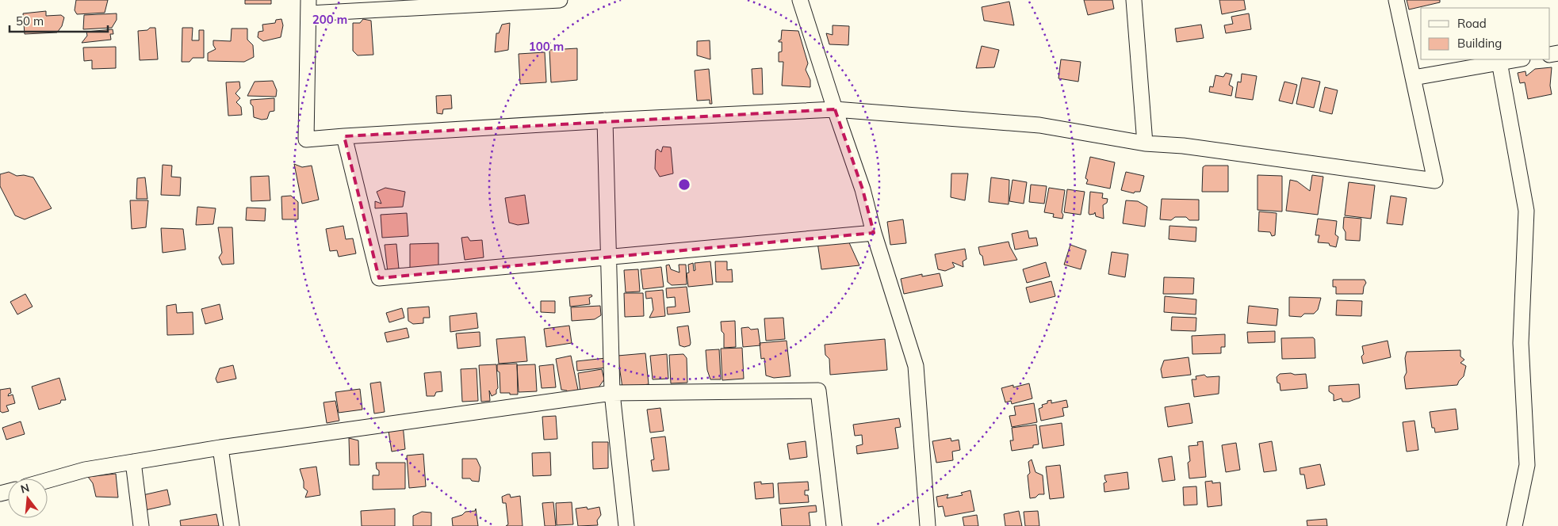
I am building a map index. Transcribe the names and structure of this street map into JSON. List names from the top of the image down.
{
  "legend": ["Road", "Building"],
  "scale_bar": "50 m",
  "north": "top",
  "rings": ["200 m", "100 m"]
}
